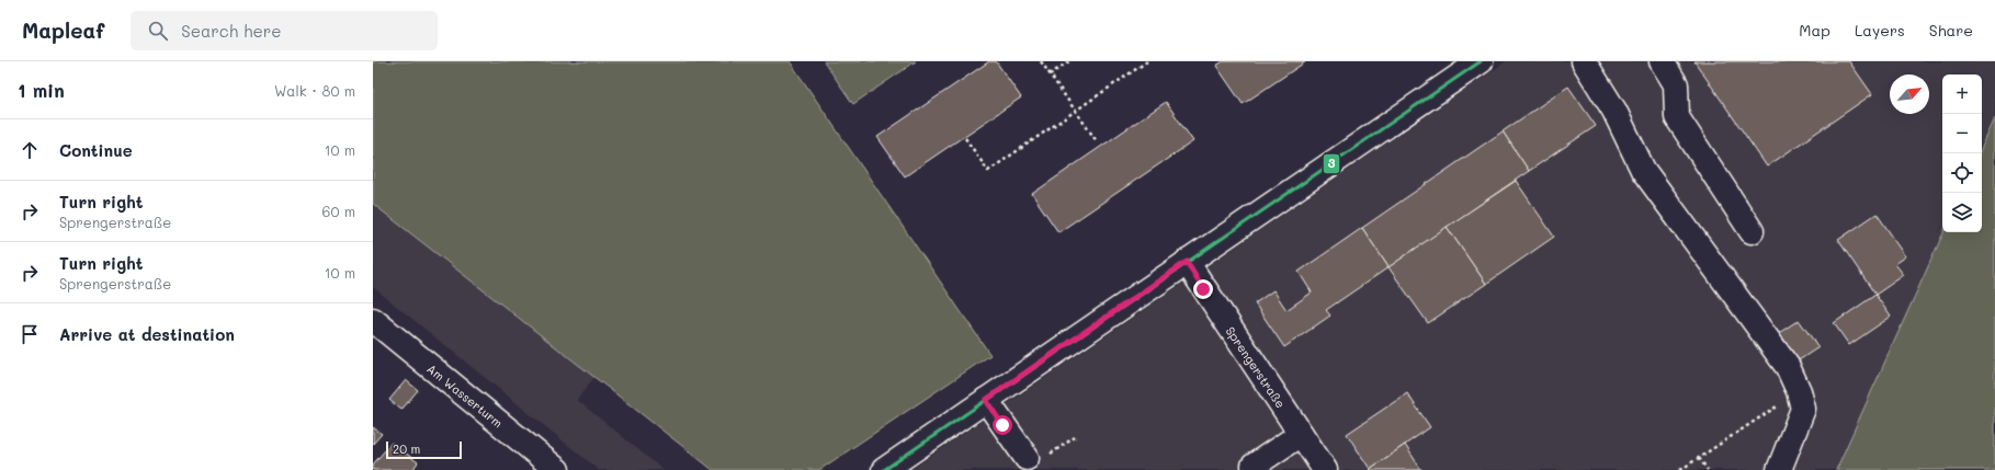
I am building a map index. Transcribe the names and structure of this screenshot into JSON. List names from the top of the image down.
{
  "streets": {
    "street": ["Sprengerstraße", "Am Wasserturm"]
  },
  "lines": ["transit line 3"],
  "scale_bar": "20 m",
  "north": "top right",
  "page": {
    "header": "Mapleaf",
    "search": "Search here",
    "nav": ["Map", "Layers", "Share"],
    "heading": ["1 min", "Walk · 80 m"],
    "map_buttons": ["+", "−"],
    "list": [
      ["Continue", "10 m"],
      ["Turn right", "Sprengerstraße", "60 m"],
      ["Turn right", "Sprengerstraße", "10 m"],
      "Arrive at destination"
    ],
    "scale": "20 m"
  }
}
